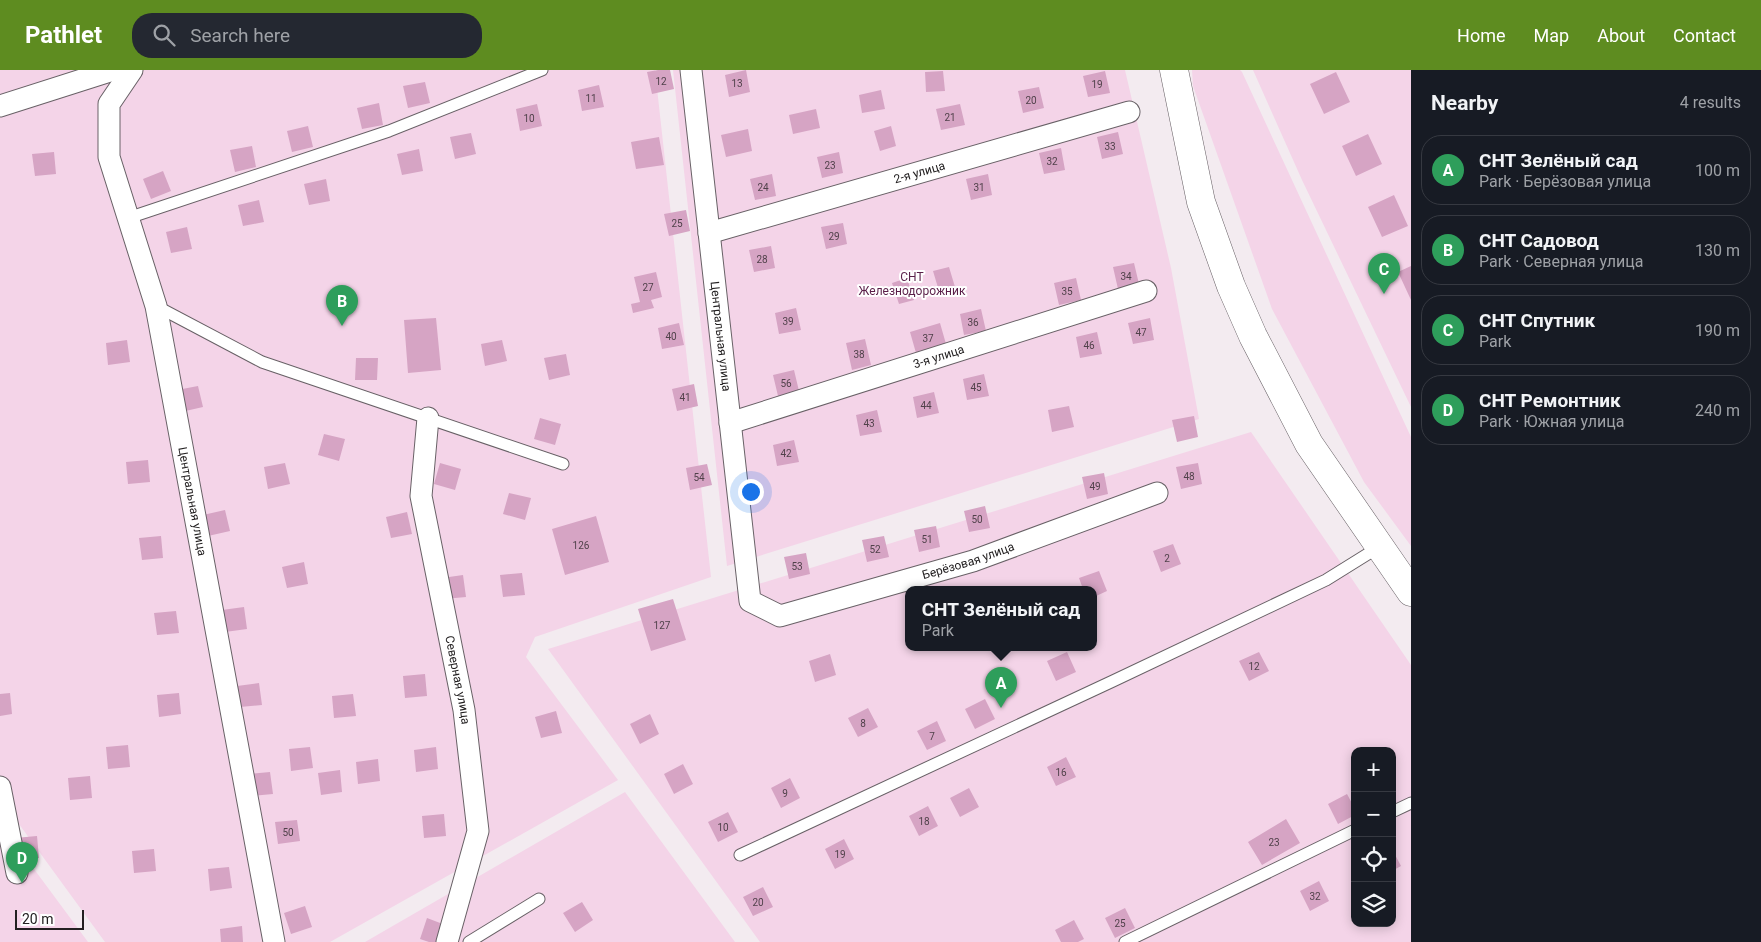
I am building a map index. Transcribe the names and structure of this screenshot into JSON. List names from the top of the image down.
{
  "streets": {
    "street": [
      "2-я улица",
      "Центральная улица",
      "3-я улица",
      "Берёзовая улица",
      "Северная улица"
    ]
  },
  "crossings": [
    ["2-я улица", "Центральная улица"],
    ["Центральная улица", "3-я улица"],
    ["Центральная улица", "Берёзовая улица"]
  ],
  "parks": ["СНТ Железнодорожник"],
  "house_numbers": [
    "12",
    "13",
    "19",
    "11",
    "20",
    "21",
    "10",
    "33",
    "32",
    "23",
    "24",
    "31",
    "25",
    "29",
    "28",
    "34",
    "27",
    "35",
    "39",
    "36",
    "47",
    "40",
    "37",
    "46",
    "38",
    "56",
    "45",
    "41",
    "44",
    "43",
    "42",
    "48",
    "54",
    "49",
    "50",
    "51",
    "126",
    "52",
    "2",
    "53",
    "127",
    "12",
    "8",
    "7",
    "16",
    "9",
    "18",
    "10",
    "50",
    "23",
    "19",
    "32",
    "20",
    "25"
  ],
  "scale_bar": "20 m",
  "page": {
    "header": "Pathlet",
    "search": "Search here",
    "nav": [
      "Home",
      "Map",
      "About",
      "Contact"
    ],
    "heading": ["Nearby", "4 results"],
    "list": [
      {
        "mark": "A",
        "name": "СНТ Зелёный сад",
        "note": "Park · Берёзовая улица",
        "value": "100 m"
      },
      {
        "mark": "B",
        "name": "СНТ Садовод",
        "note": "Park · Северная улица",
        "value": "130 m"
      },
      {
        "mark": "C",
        "name": "СНТ Спутник",
        "note": "Park",
        "value": "190 m"
      },
      {
        "mark": "D",
        "name": "СНТ Ремонтник",
        "note": "Park · Южная улица",
        "value": "240 m"
      }
    ],
    "pins": [
      "C",
      "B",
      "A",
      "D"
    ],
    "popup": ["СНТ Зелёный сад", "Park"],
    "map_buttons": ["+", "−"],
    "scale": "20 m"
  }
}
